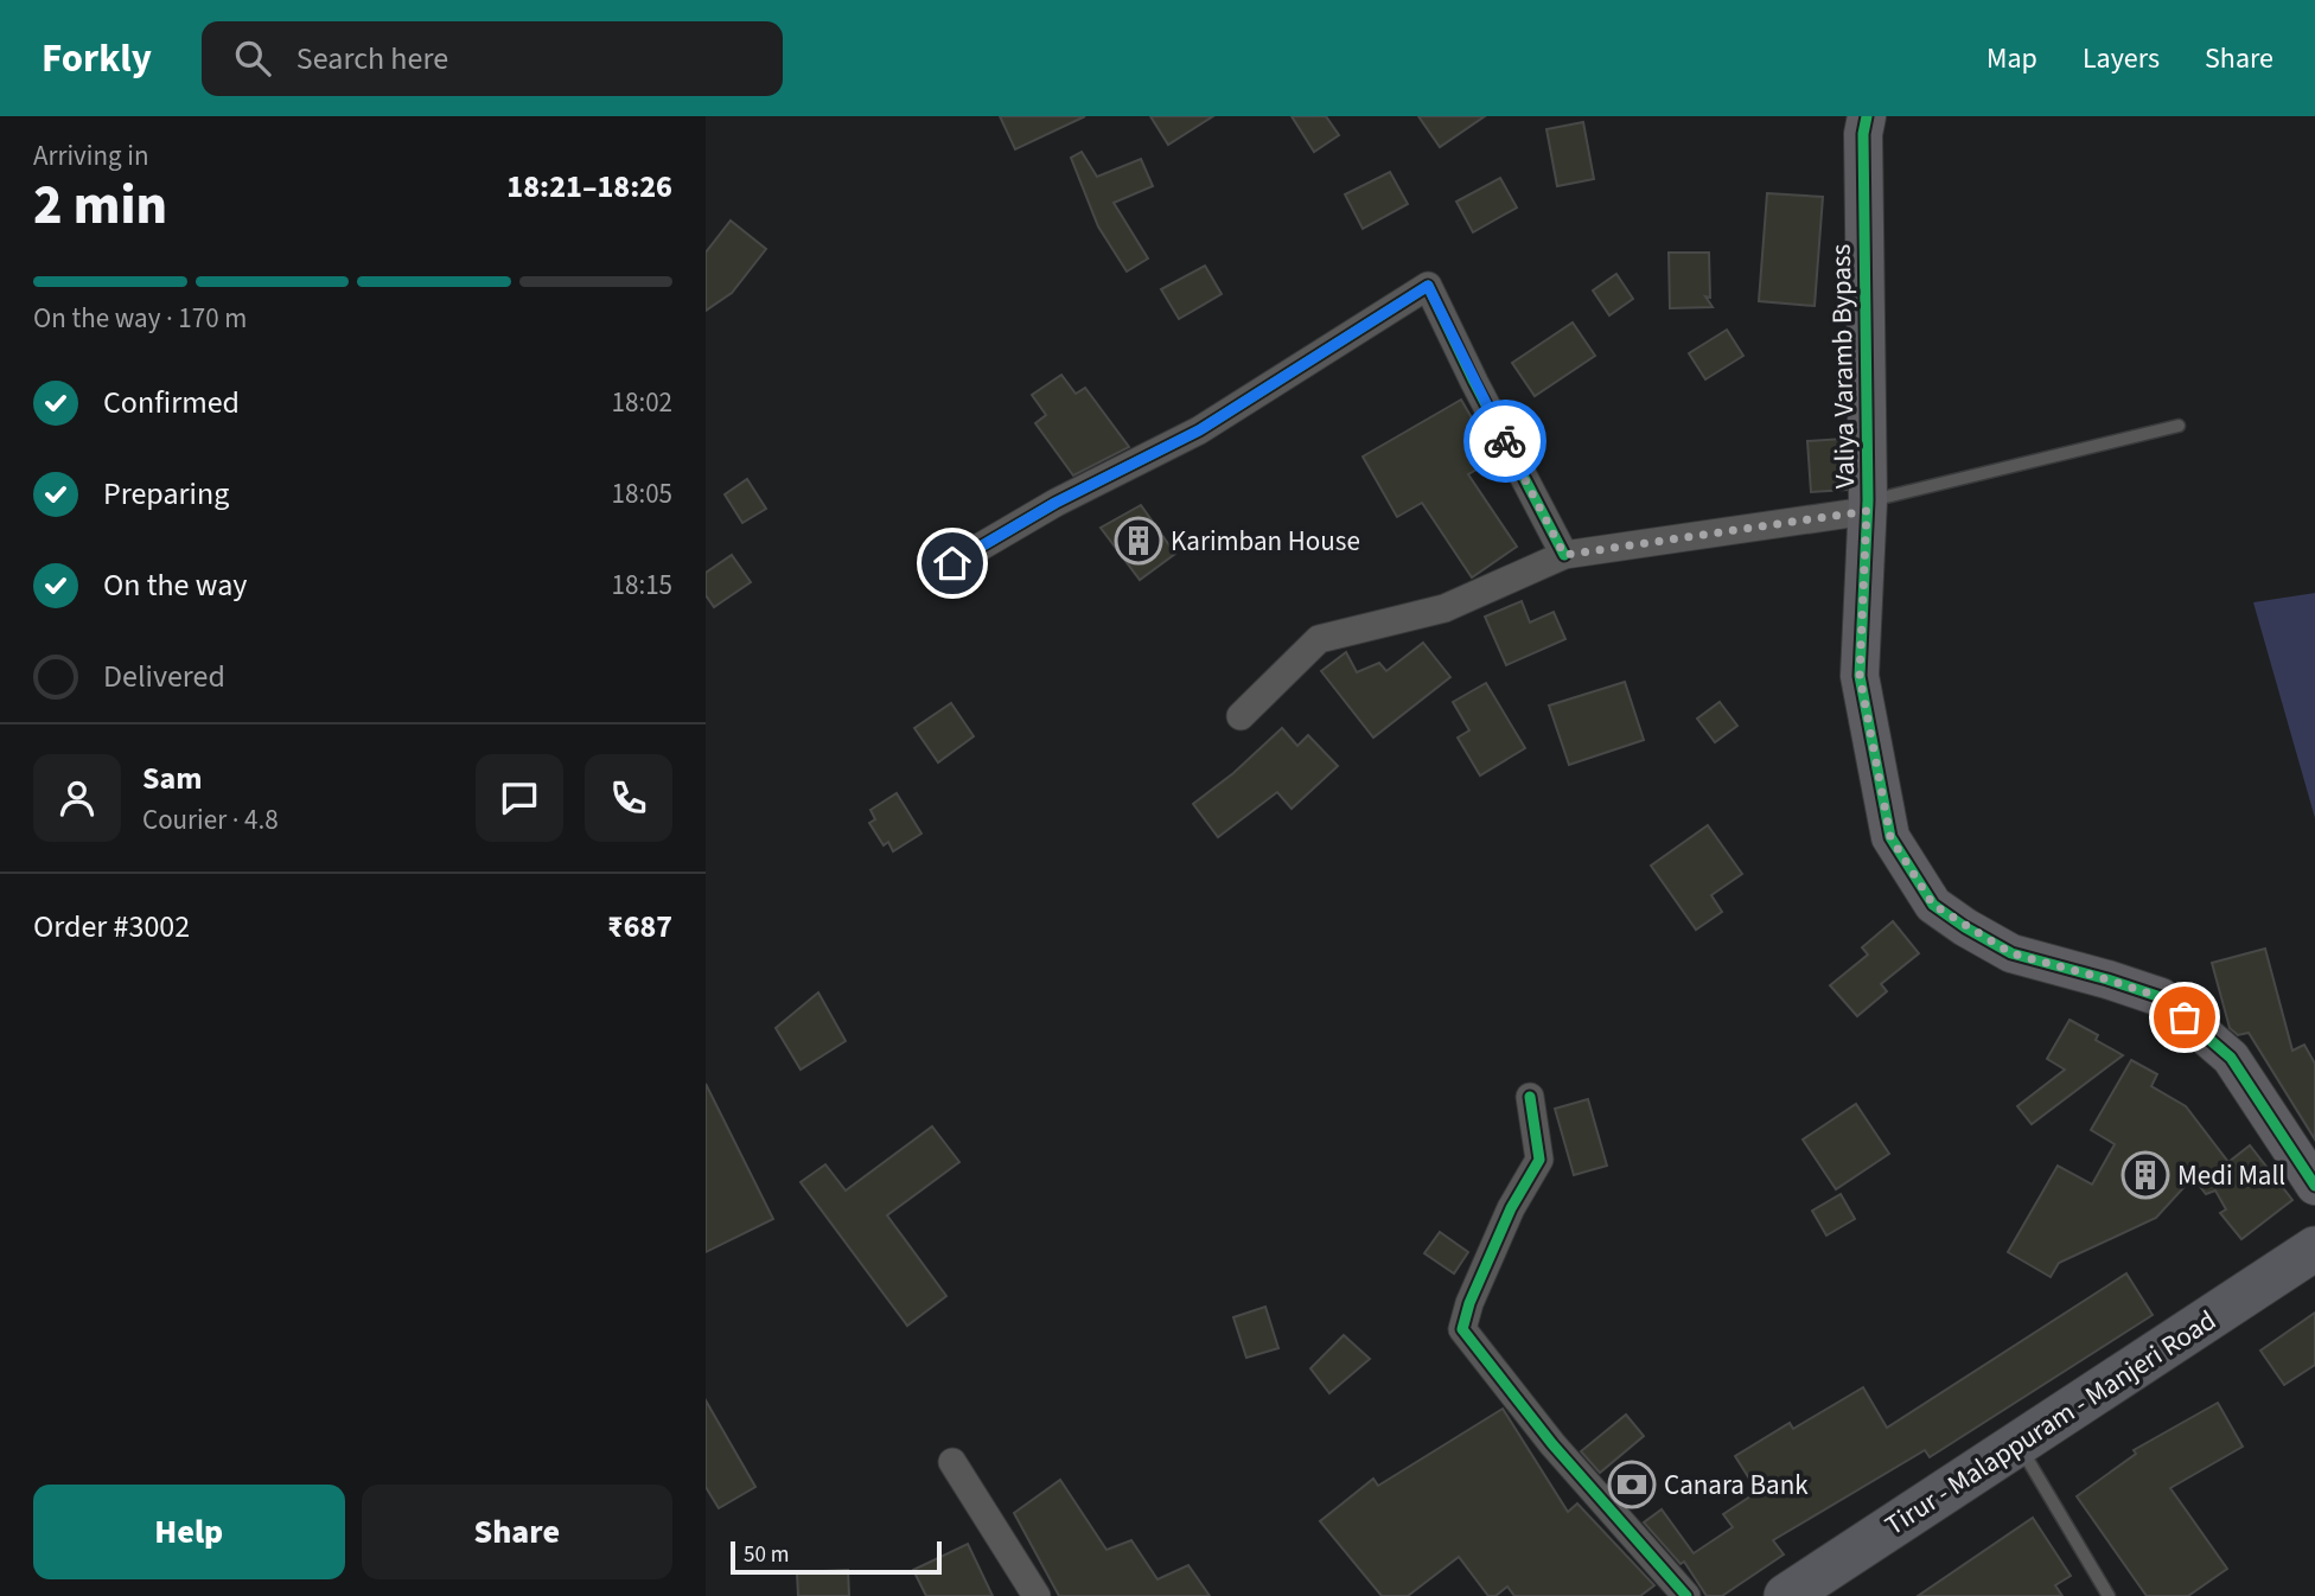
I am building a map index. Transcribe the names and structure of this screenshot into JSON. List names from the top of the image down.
{
  "streets": {
    "main road": ["Tirur - Malappuram - Manjeri Road"],
    "street": ["Valiya Varamb Bypass"]
  },
  "places": {
    "building": ["Karimban House", "Medi Mall"],
    "bank": ["Canara Bank"]
  },
  "scale_bar": "50 m",
  "page": {
    "header": "Forkly",
    "search": "Search here",
    "nav": ["Map", "Layers", "Share"],
    "heading": ["2 min", "Arriving in", "18:21–18:26"],
    "panel": [
      "Sam",
      "Courier · 4.8",
      "Order #3002",
      "₹687"
    ],
    "bar": "On the way · 170 m",
    "list": [
      ["Confirmed", "18:02"],
      ["Preparing", "18:05"],
      ["On the way", "18:15"],
      "Delivered"
    ],
    "buttons": ["Help", "Share"],
    "scale": "50 m"
  }
}
